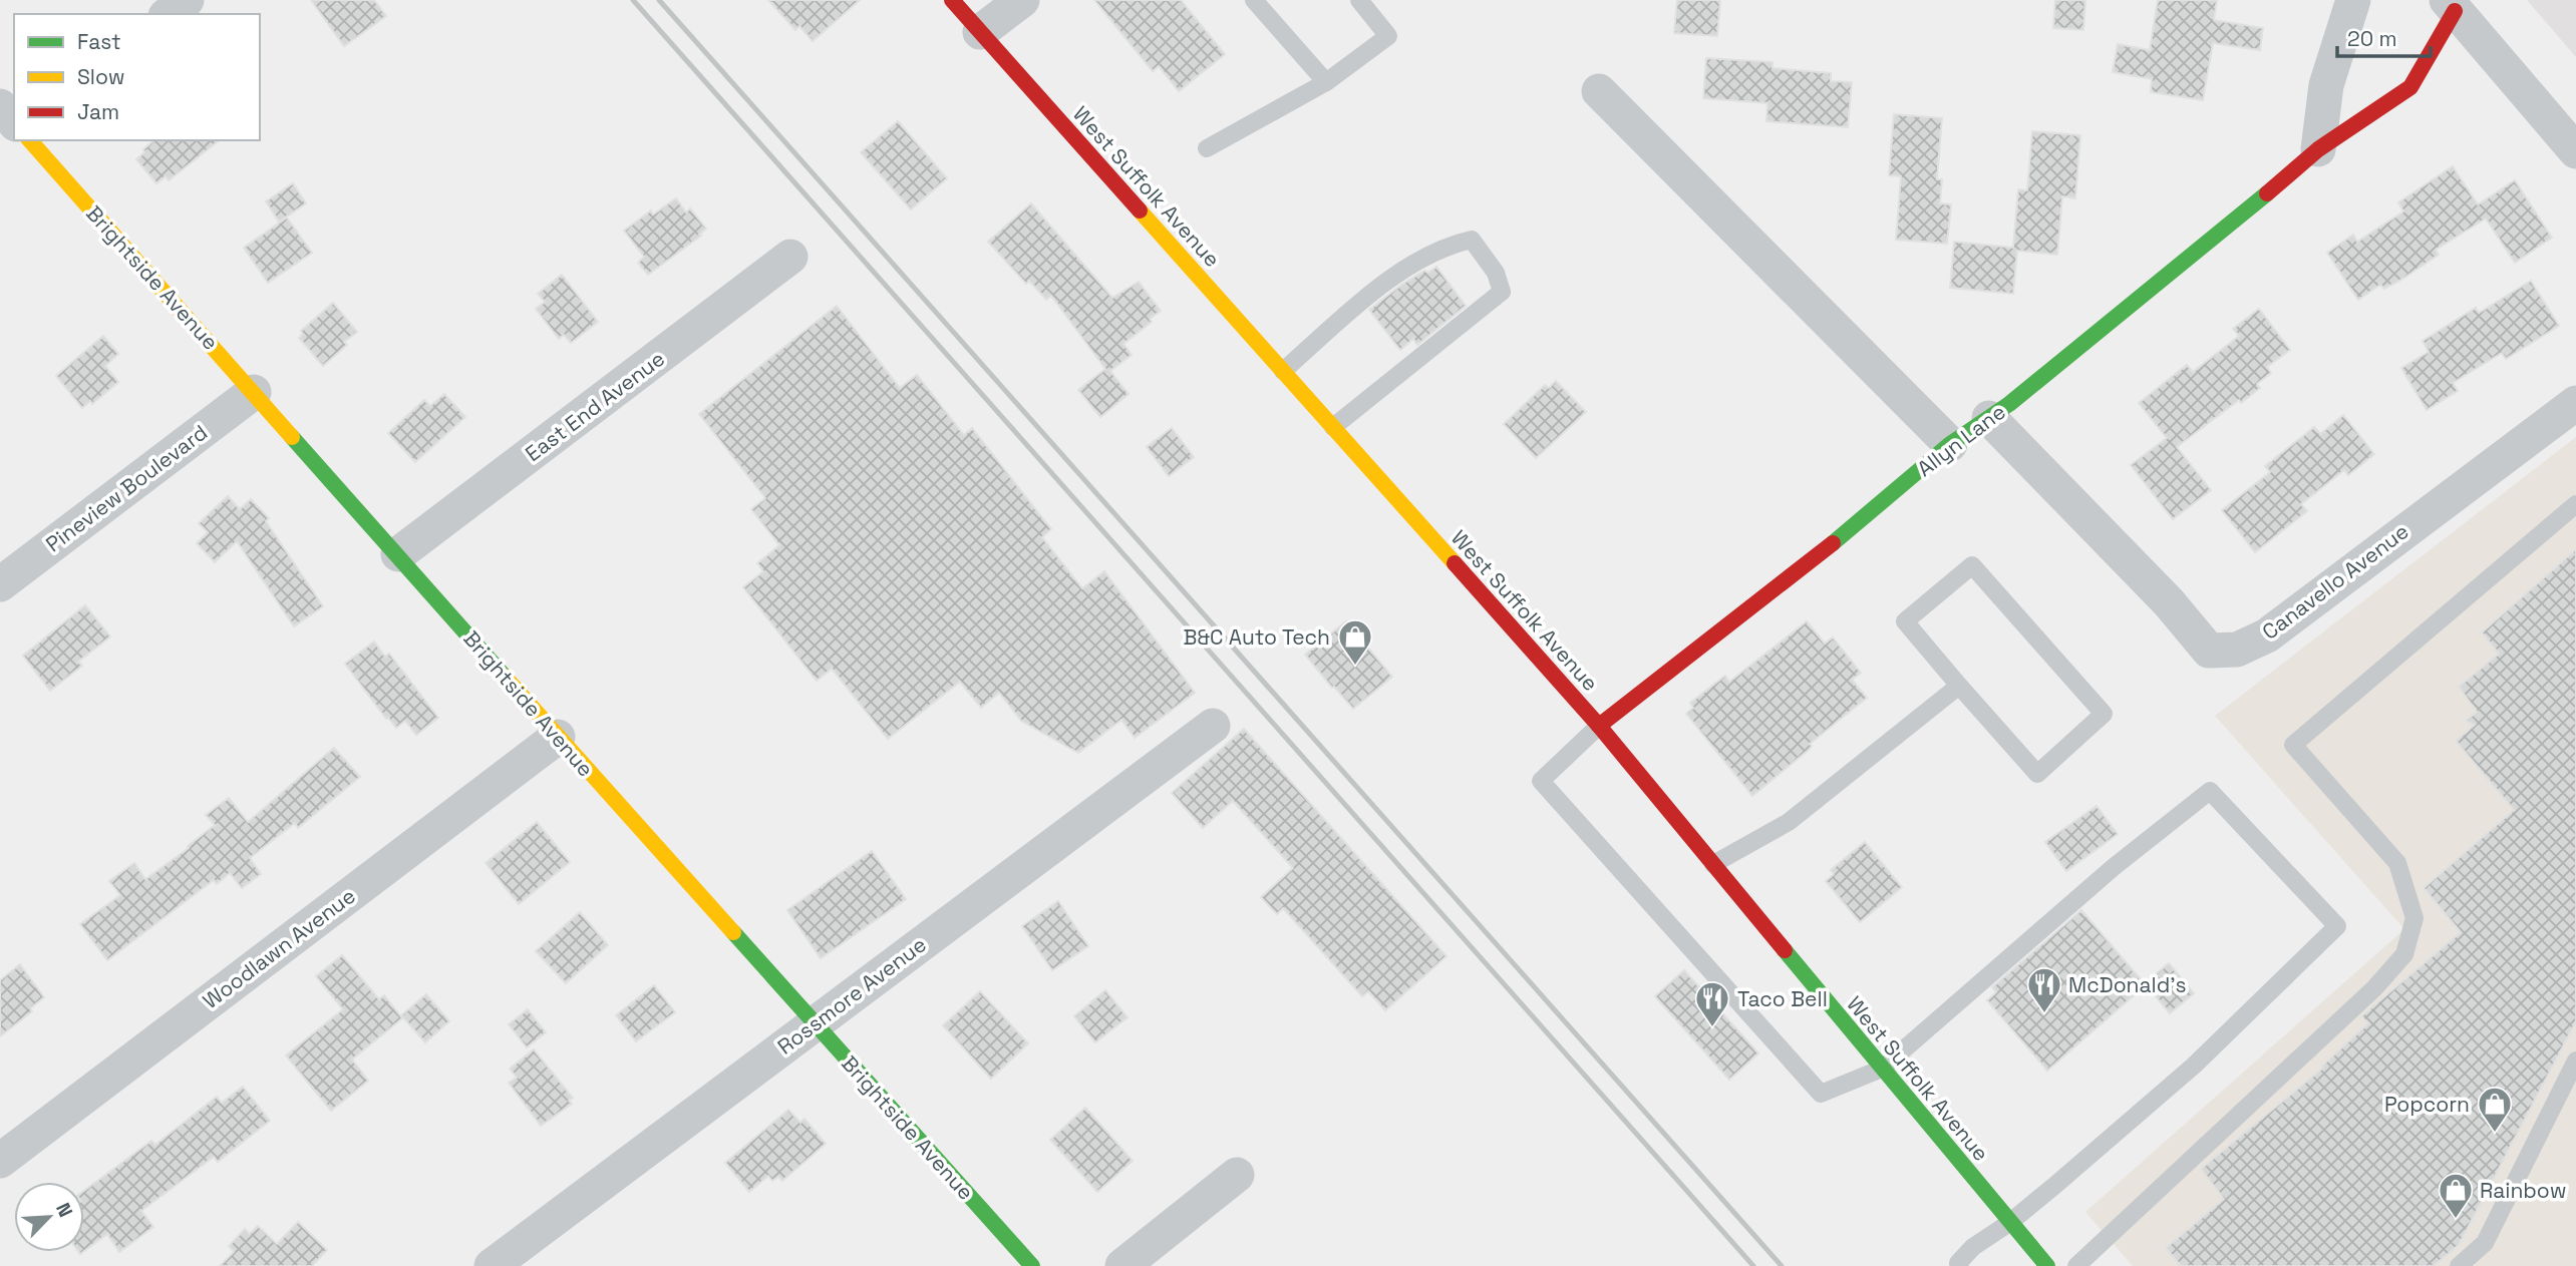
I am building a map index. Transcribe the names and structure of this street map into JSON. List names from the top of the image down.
{
  "streets": {
    "street": [
      "West Suffolk Avenue",
      "Brightside Avenue",
      "East End Avenue",
      "Allyn Lane",
      "Pineview Boulevard",
      "Canavello Avenue",
      "Woodlawn Avenue",
      "Rossmore Avenue"
    ]
  },
  "crossings": [
    ["West Suffolk Avenue", "Allyn Lane"],
    ["Brightside Avenue", "East End Avenue"],
    ["Brightside Avenue", "Pineview Boulevard"],
    ["Brightside Avenue", "Woodlawn Avenue"],
    ["Brightside Avenue", "Rossmore Avenue"],
    ["Allyn Lane", "Canavello Avenue"]
  ],
  "places": {
    "shop": ["B&C Auto Tech", "Popcorn", "Rainbow"],
    "restaurant": ["McDonald's", "Taco Bell"]
  },
  "legend": ["Fast", "Slow", "Jam"],
  "scale_bar": "20 m",
  "north": "top right"
}
